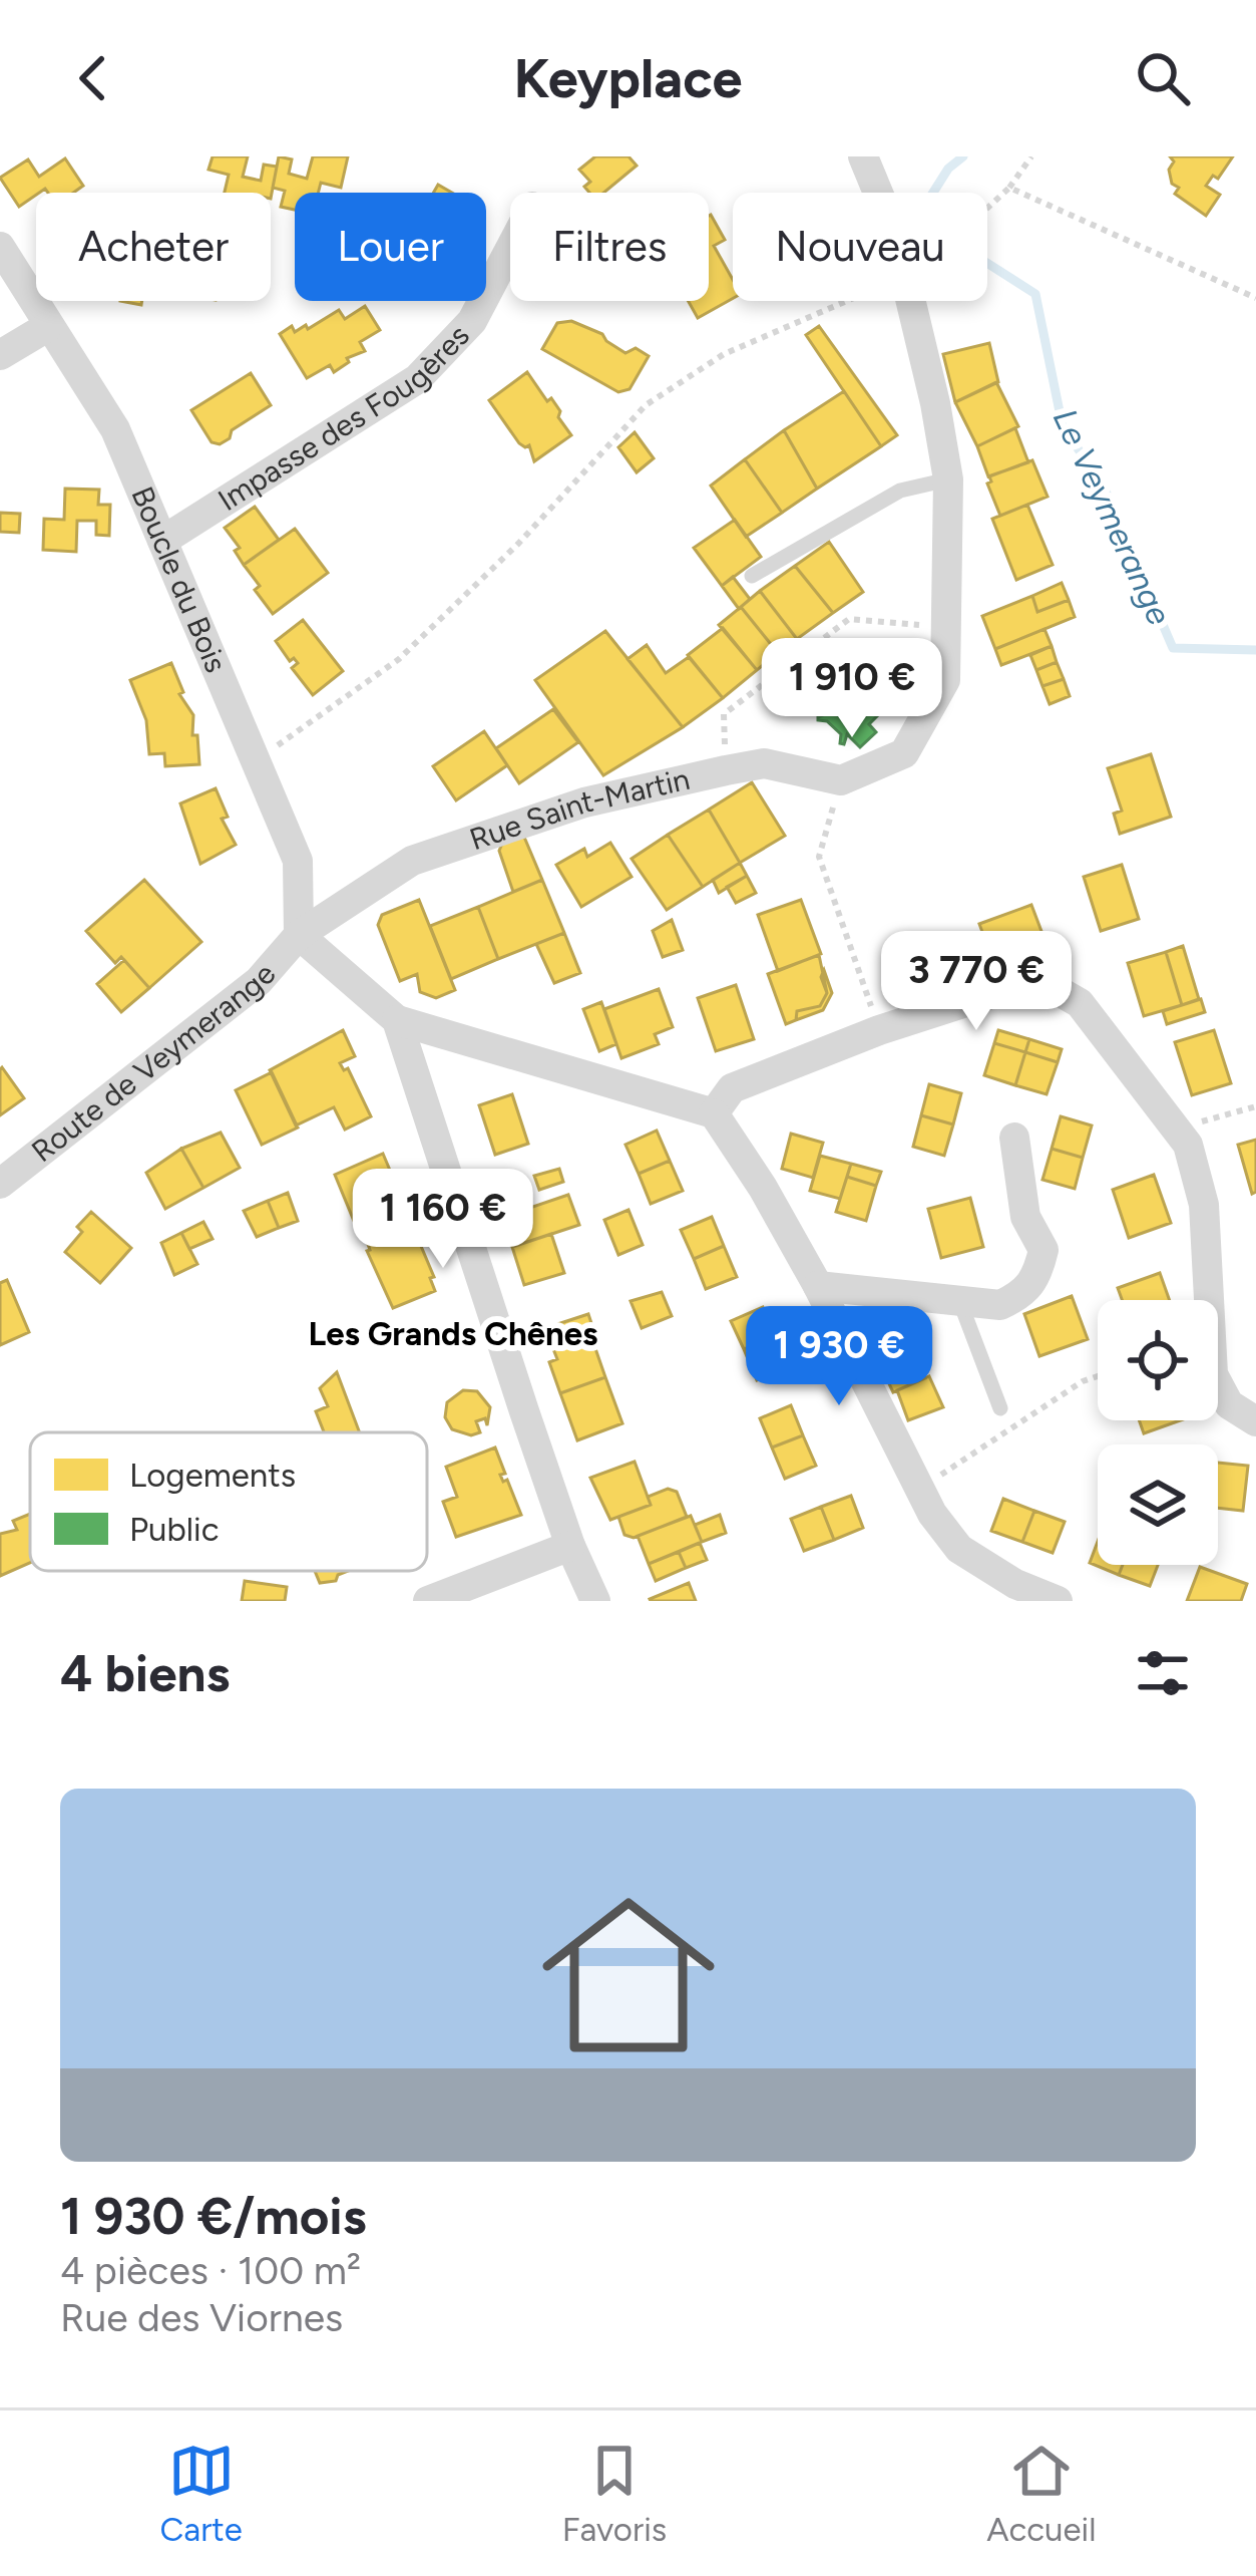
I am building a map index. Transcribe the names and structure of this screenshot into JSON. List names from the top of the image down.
{
  "streets": {
    "street": [
      "Impasse des Fougères",
      "Boucle du Bois",
      "Rue Saint-Martin",
      "Route de Veymerange"
    ]
  },
  "crossings": [
    ["Impasse des Fougères", "Boucle du Bois"],
    ["Boucle du Bois", "Rue Saint-Martin"],
    ["Boucle du Bois", "Route de Veymerange"],
    ["Rue Saint-Martin", "Route de Veymerange"]
  ],
  "districts": ["Les Grands Chênes"],
  "water": ["Le Veymerange"],
  "legend": ["Logements", "Public"],
  "page": {
    "header": "Keyplace",
    "chip": [
      "Acheter",
      "Louer",
      "Filtres",
      "Nouveau"
    ],
    "price": [
      "1 910 €",
      "3 770 €",
      "1 160 €",
      "1 930 €"
    ],
    "heading": "4 biens",
    "list": [
      {
        "name": "1 930 €/mois",
        "note": "4 pièces · 100 m² · Rue des Viornes"
      }
    ],
    "tabs": ["Carte", "Favoris", "Accueil"]
  }
}
